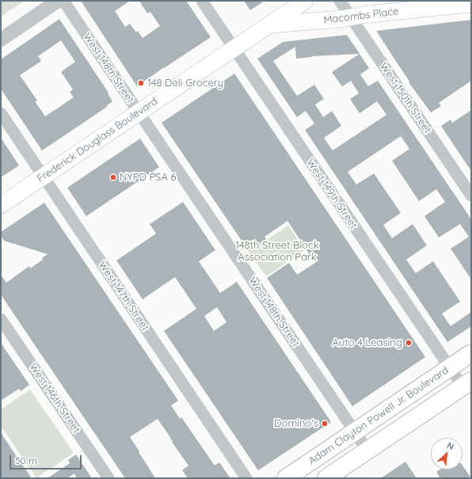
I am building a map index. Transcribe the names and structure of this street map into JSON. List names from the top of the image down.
{
  "streets": {
    "main road": ["Macombs Place", "Frederick Douglass Boulevard", "Adam Clayton Powell Jr. Boulevard"],
    "street": [
      "West 148th Street",
      "West 150th Street",
      "West 149th Street",
      "West 147th Street",
      "West 146th Street"
    ]
  },
  "crossings": [
    ["Macombs Place", "West 150th Street"],
    ["Macombs Place", "Frederick Douglass Boulevard"],
    ["West 148th Street", "Frederick Douglass Boulevard"],
    ["West 148th Street", "Adam Clayton Powell Jr. Boulevard"],
    ["Frederick Douglass Boulevard", "West 149th Street"],
    ["Frederick Douglass Boulevard", "West 147th Street"],
    ["West 149th Street", "Adam Clayton Powell Jr. Boulevard"]
  ],
  "parks": ["148th Street Block Association Park"],
  "places": [
    "148 Deli Grocery",
    "NYPD PSA 6",
    "Auto 4 Leasing",
    "Domino's"
  ],
  "scale_bar": "50 m",
  "north": "top right"
}
